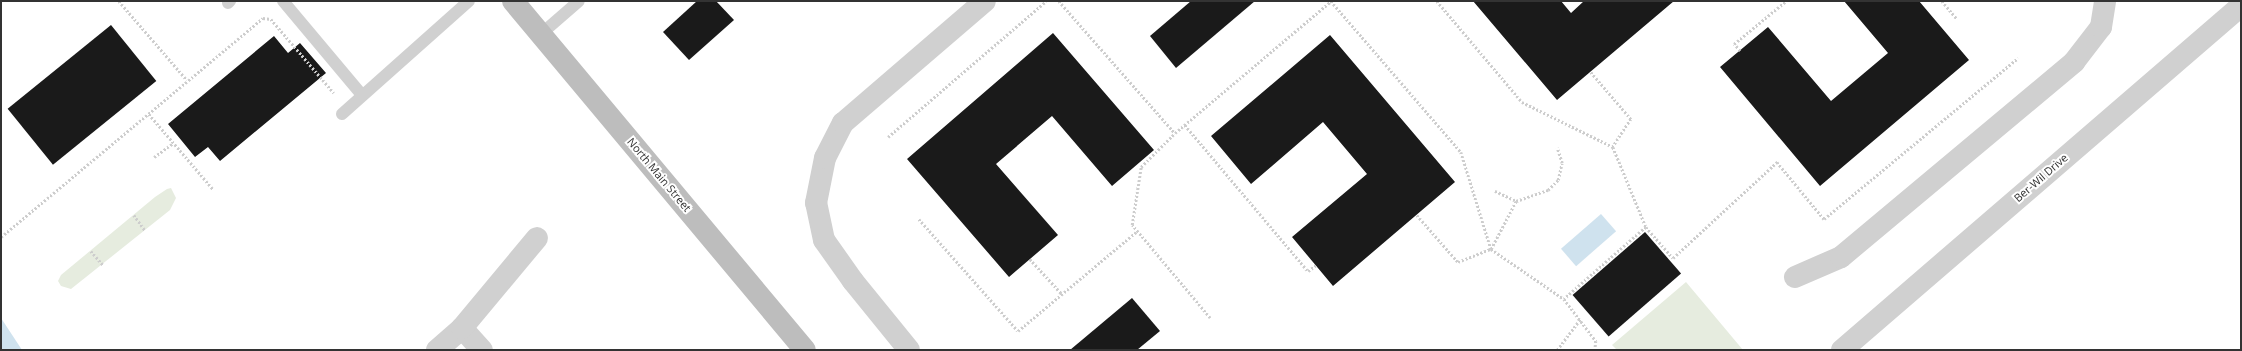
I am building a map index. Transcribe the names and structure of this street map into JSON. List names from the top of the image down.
{
  "streets": {
    "main road": ["North Main Street"],
    "street": ["Ber-Wil Drive"]
  }
}
